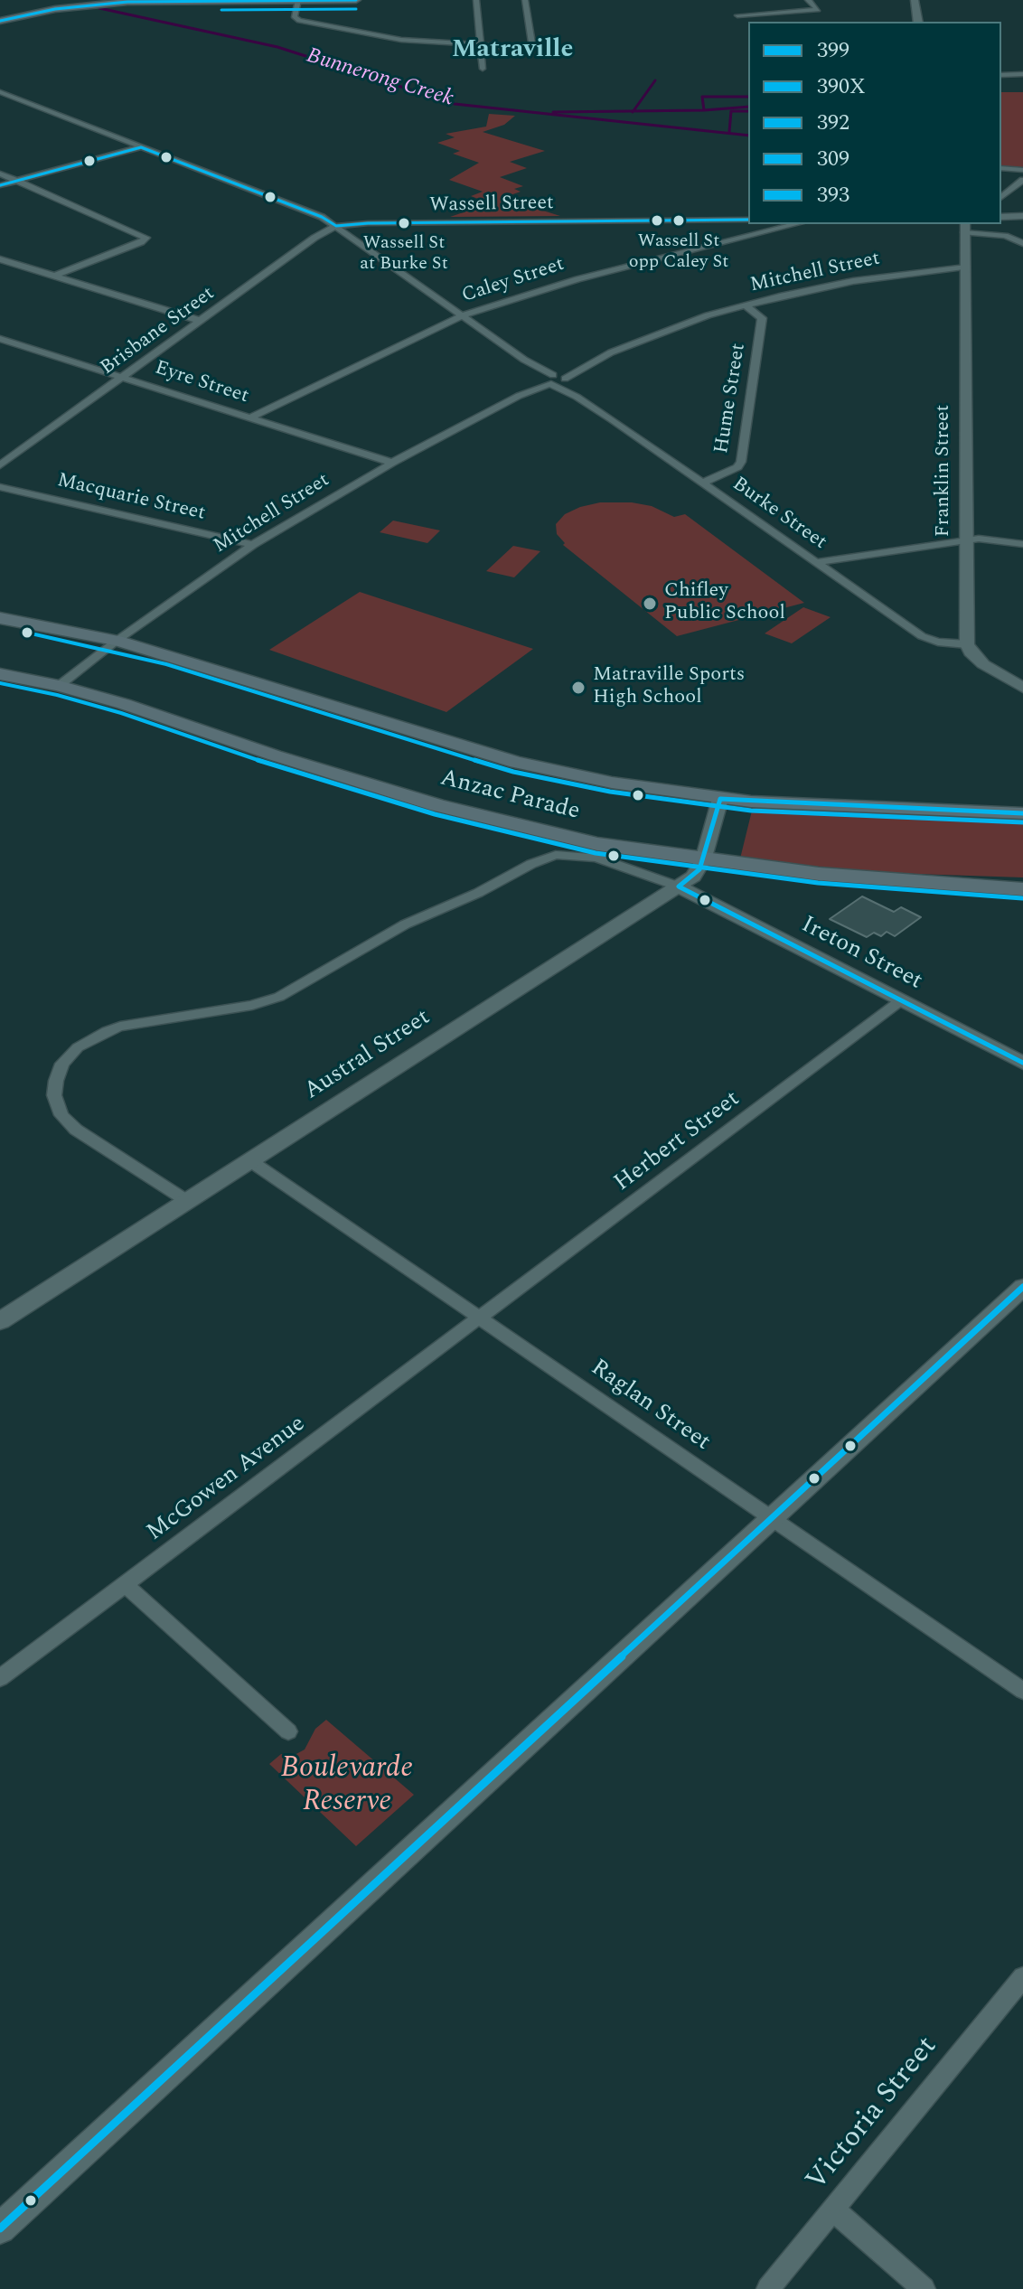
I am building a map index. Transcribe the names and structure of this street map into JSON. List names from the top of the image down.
{
  "streets": {
    "main road": ["Anzac Parade"],
    "street": [
      "Wassell Street",
      "Mitchell Street",
      "Caley Street",
      "Brisbane Street",
      "Eyre Street",
      "Hume Street",
      "Franklin Street",
      "Macquarie Street",
      "Burke Street",
      "Ireton Street",
      "Austral Street",
      "Herbert Street",
      "Raglan Street",
      "McGowen Avenue",
      "Victoria Street"
    ]
  },
  "crossings": [
    ["Wassell Street", "Brisbane Street"],
    ["Wassell Street", "Burke Street"],
    ["Mitchell Street", "Eyre Street"],
    ["Mitchell Street", "Hume Street"],
    ["Mitchell Street", "Franklin Street"],
    ["Mitchell Street", "Macquarie Street"],
    ["Mitchell Street", "Burke Street"],
    ["Mitchell Street", "Anzac Parade"],
    ["Caley Street", "Eyre Street"],
    ["Caley Street", "Burke Street"],
    ["Brisbane Street", "Eyre Street"],
    ["Brisbane Street", "Burke Street"],
    ["Hume Street", "Burke Street"],
    ["Franklin Street", "Burke Street"],
    ["Anzac Parade", "Austral Street"],
    ["Ireton Street", "Austral Street"],
    ["Ireton Street", "Herbert Street"],
    ["Austral Street", "Raglan Street"],
    ["Herbert Street", "Raglan Street"],
    ["Herbert Street", "McGowen Avenue"],
    ["Raglan Street", "McGowen Avenue"]
  ],
  "districts": ["Matraville"],
  "water": ["Bunnerong Creek"],
  "parks": ["Boulevarde Reserve"],
  "places": [
    "Wassell St opp Caley St",
    "Wassell St at Burke St",
    "Chifley Public School",
    "Matraville Sports High School"
  ],
  "lines": [
    "transit line 309",
    "transit line 393",
    "transit line 392",
    "transit line 390X",
    "transit line 399"
  ],
  "legend": [
    "399",
    "390X",
    "392",
    "309",
    "393"
  ]
}
